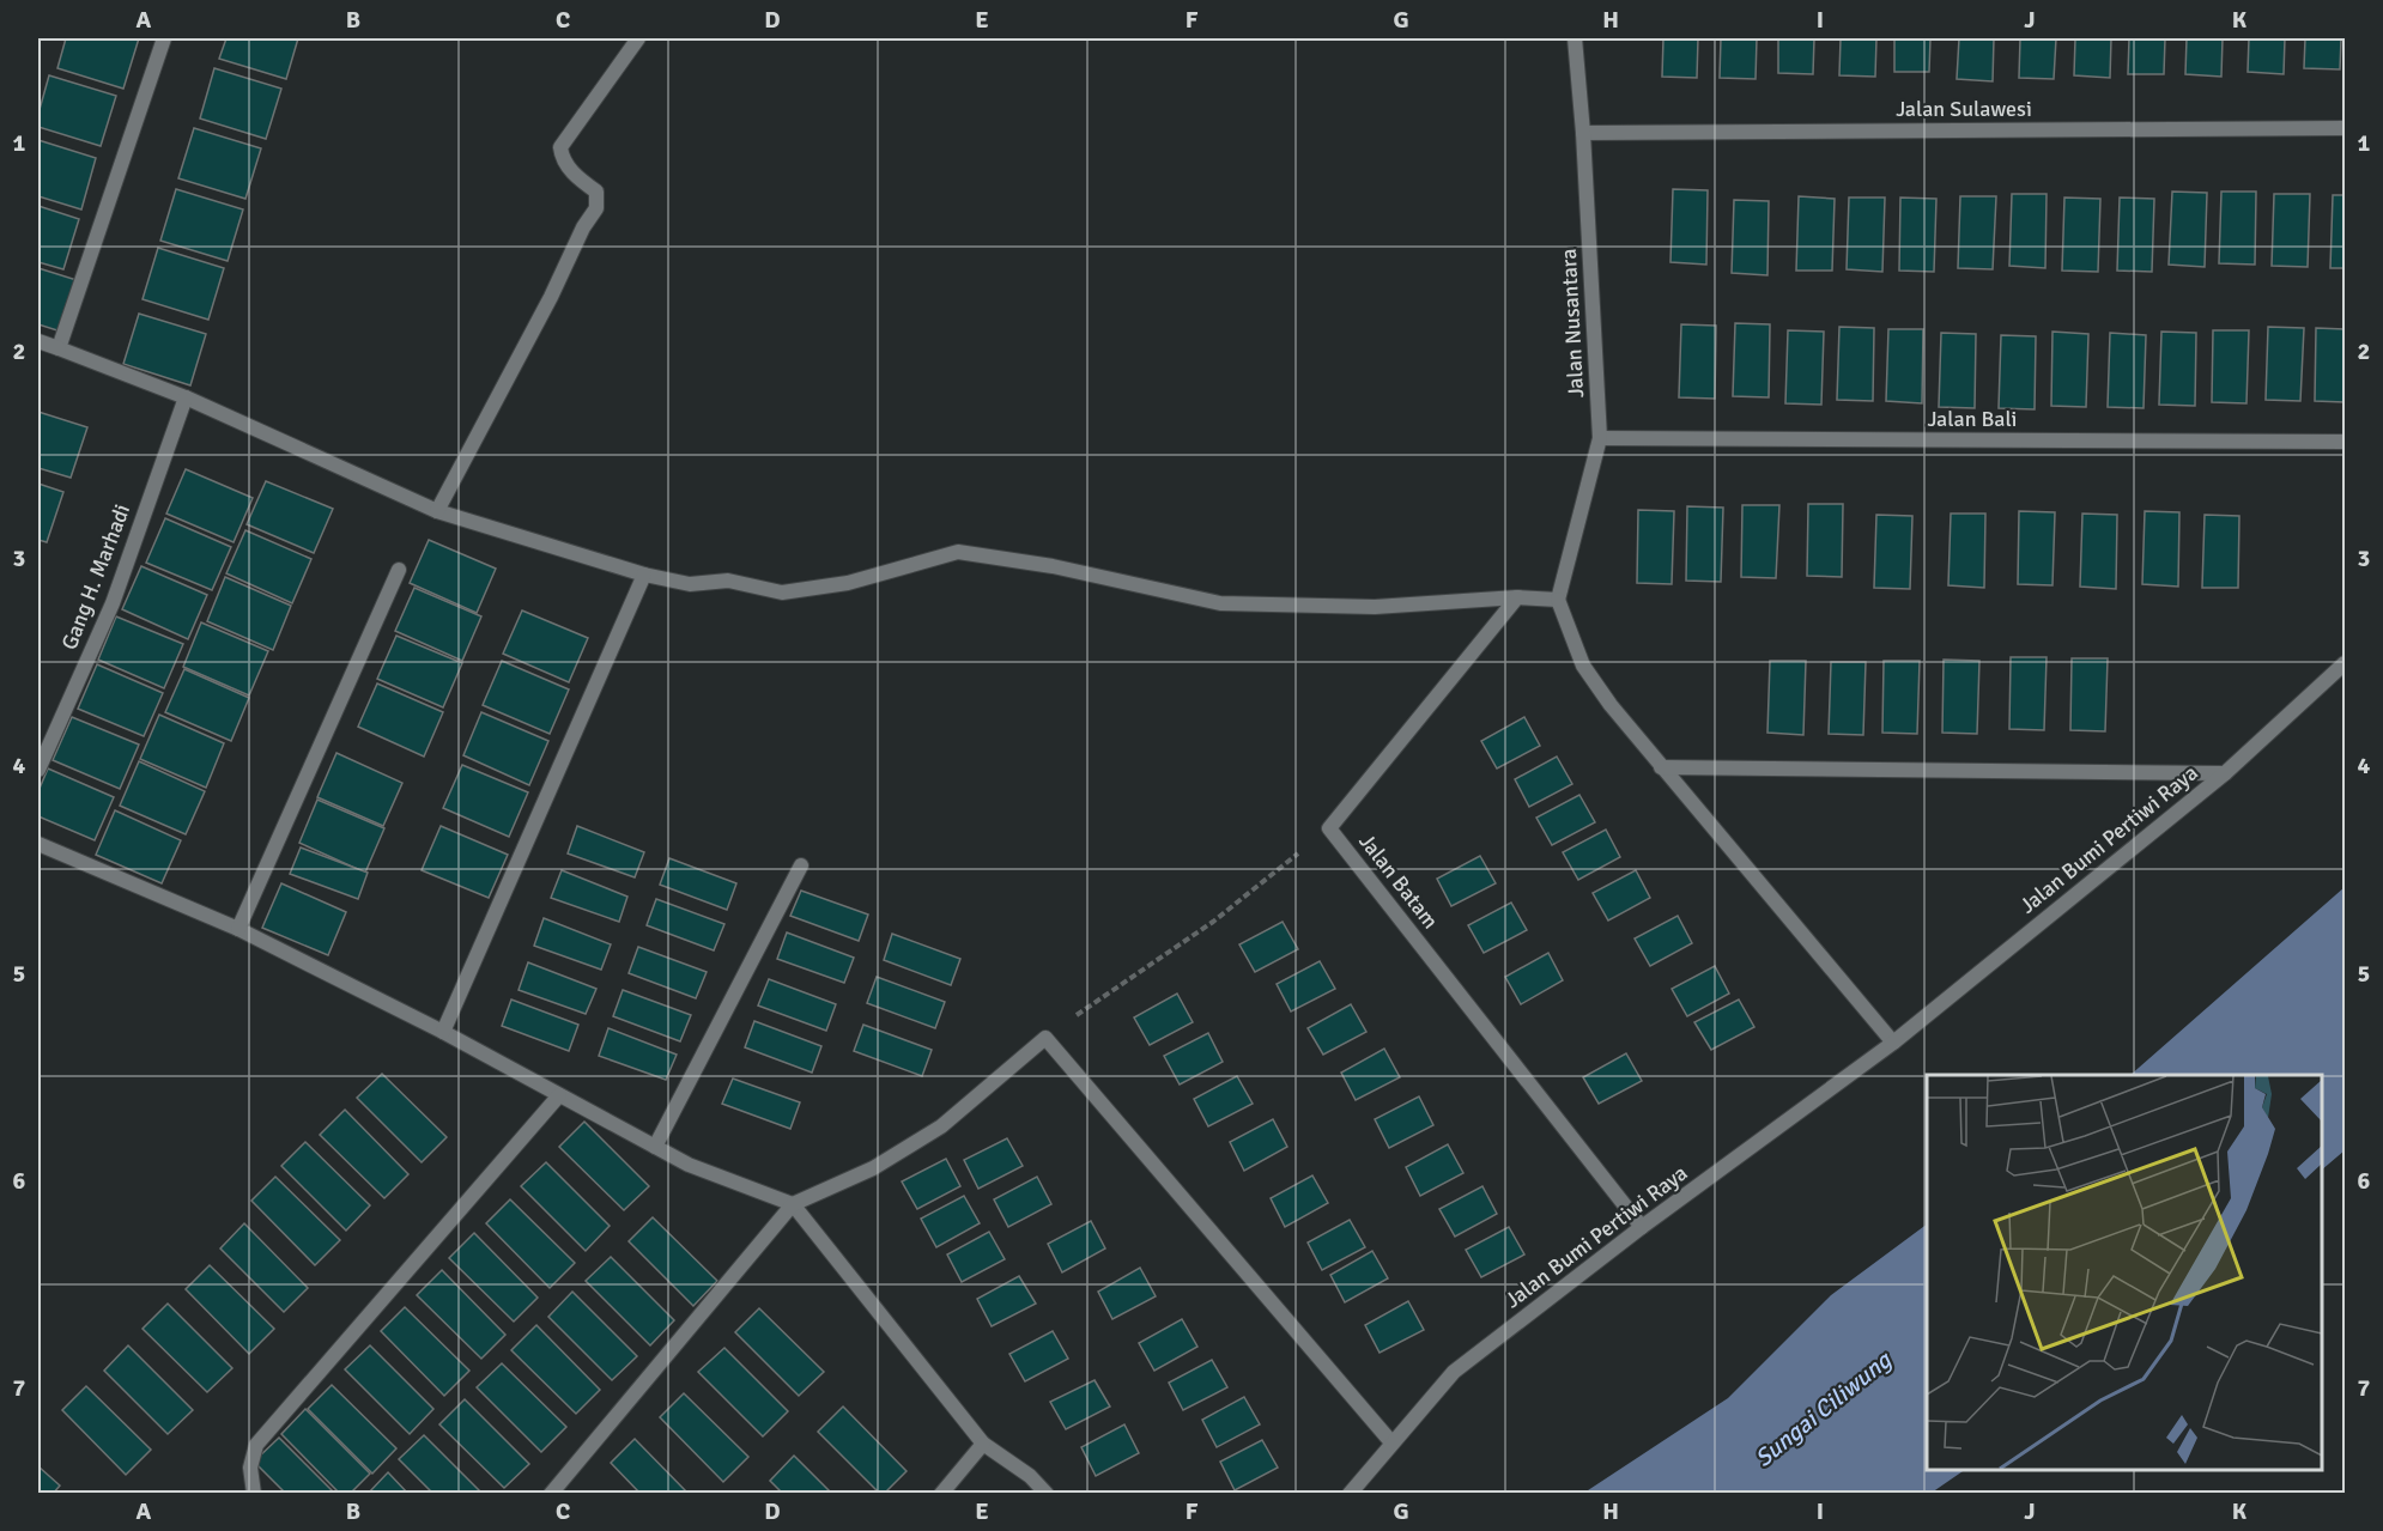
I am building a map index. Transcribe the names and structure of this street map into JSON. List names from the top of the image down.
{
  "streets": {
    "street": [
      "Jalan Sulawesi",
      "Jalan Nusantara",
      "Jalan Bali",
      "Gang H. Marhadi",
      "Jalan Bumi Pertiwi Raya",
      "Jalan Batam"
    ]
  },
  "crossings": [
    ["Jalan Sulawesi", "Jalan Nusantara"],
    ["Jalan Nusantara", "Jalan Bali"],
    ["Jalan Bumi Pertiwi Raya", "Jalan Batam"]
  ],
  "water": ["Sungai Ciliwung"],
  "grid": {
    "columns": [
      "A",
      "B",
      "C",
      "D",
      "E",
      "F",
      "G",
      "H",
      "I",
      "J",
      "K"
    ],
    "rows": [
      "1",
      "2",
      "3",
      "4",
      "5",
      "6",
      "7"
    ]
  }
}
